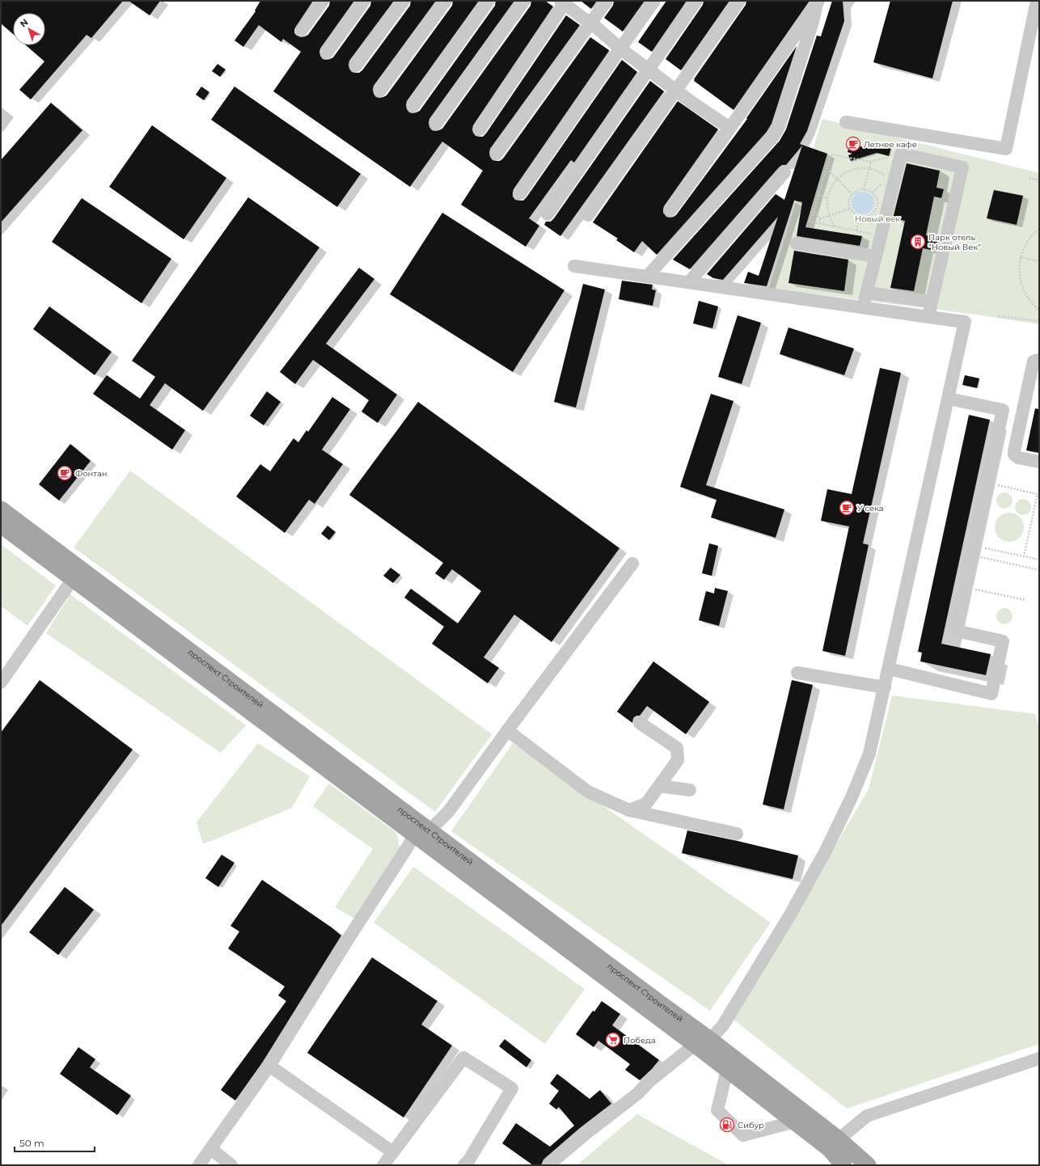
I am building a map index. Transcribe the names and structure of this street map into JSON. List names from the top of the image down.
{
  "streets": {
    "main road": ["проспект Строителей"]
  },
  "parks": ["Новый век"],
  "places": {
    "cafe": ["Летнее кафе", "Фонтан", "У сека"],
    "building": ["Парк отель \"Новый Век\""],
    "supermarket": ["Победа"],
    "fuel station": ["Сибур"]
  },
  "scale_bar": "50 m",
  "north": "top left"
}
